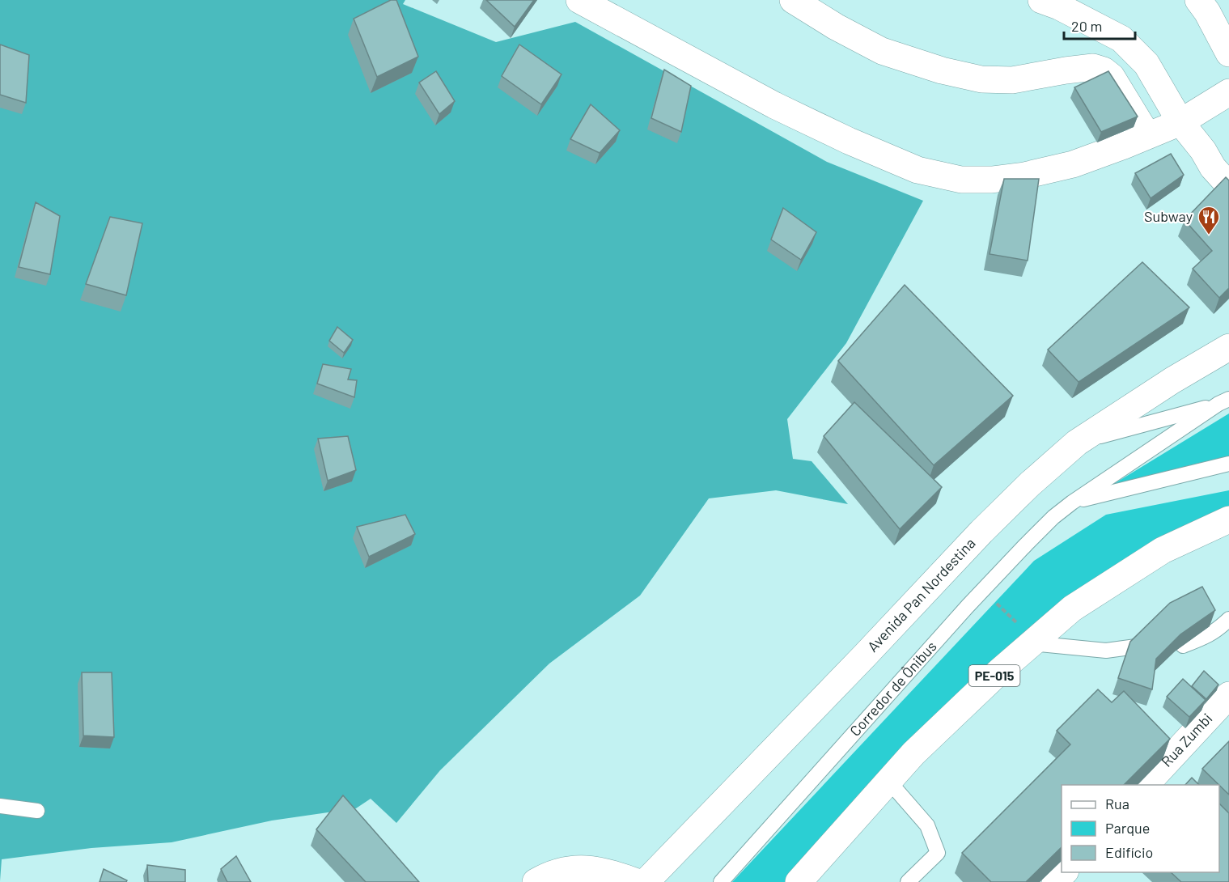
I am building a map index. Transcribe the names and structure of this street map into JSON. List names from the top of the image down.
{
  "streets": {
    "main road": ["Avenida Pan Nordestina", "PE-015", "Rua Zumbi"],
    "lane": ["Corredor de Ônibus"]
  },
  "crossings": [
    ["Avenida Pan Nordestina", "Corredor de Ônibus"]
  ],
  "places": {
    "restaurant": ["Subway"]
  },
  "legend": ["Rua", "Parque", "Edifício"],
  "scale_bar": "20 m"
}
